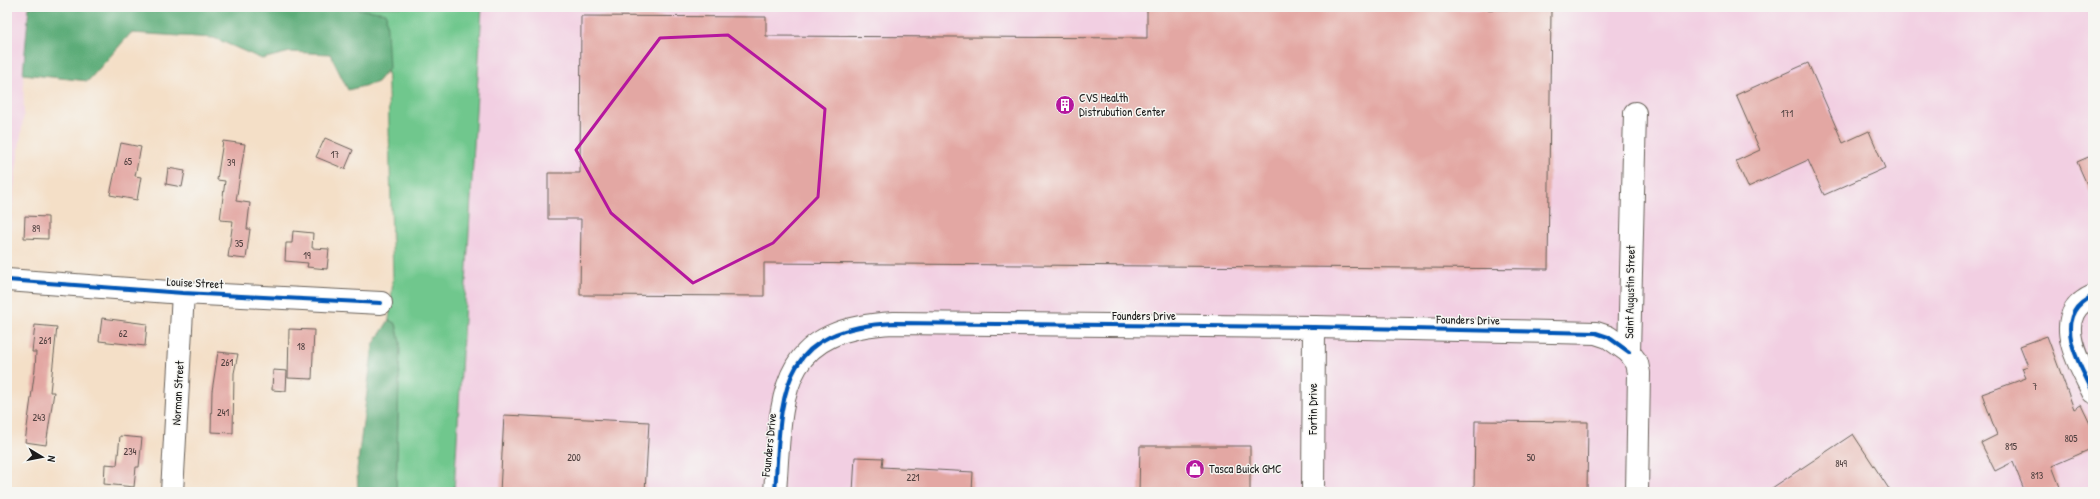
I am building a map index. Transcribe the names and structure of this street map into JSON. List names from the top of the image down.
{
  "streets": {
    "street": [
      "Louise Street",
      "Saint Augustin Street",
      "Founders Drive",
      "Norman Street",
      "Fortin Drive"
    ]
  },
  "crossings": [
    ["Louise Street", "Norman Street"],
    ["Saint Augustin Street", "Founders Drive"],
    ["Founders Drive", "Fortin Drive"]
  ],
  "places": {
    "building": ["CVS Health Distrubution Center"],
    "shop": ["Tasca Buick GMC"]
  },
  "house_numbers": [
    "171",
    "17",
    "65",
    "39",
    "89",
    "35",
    "19",
    "62",
    "261",
    "18",
    "261",
    "7",
    "241",
    "243",
    "805",
    "815",
    "234",
    "200",
    "50",
    "849",
    "813",
    "221"
  ],
  "north": "right"
}
